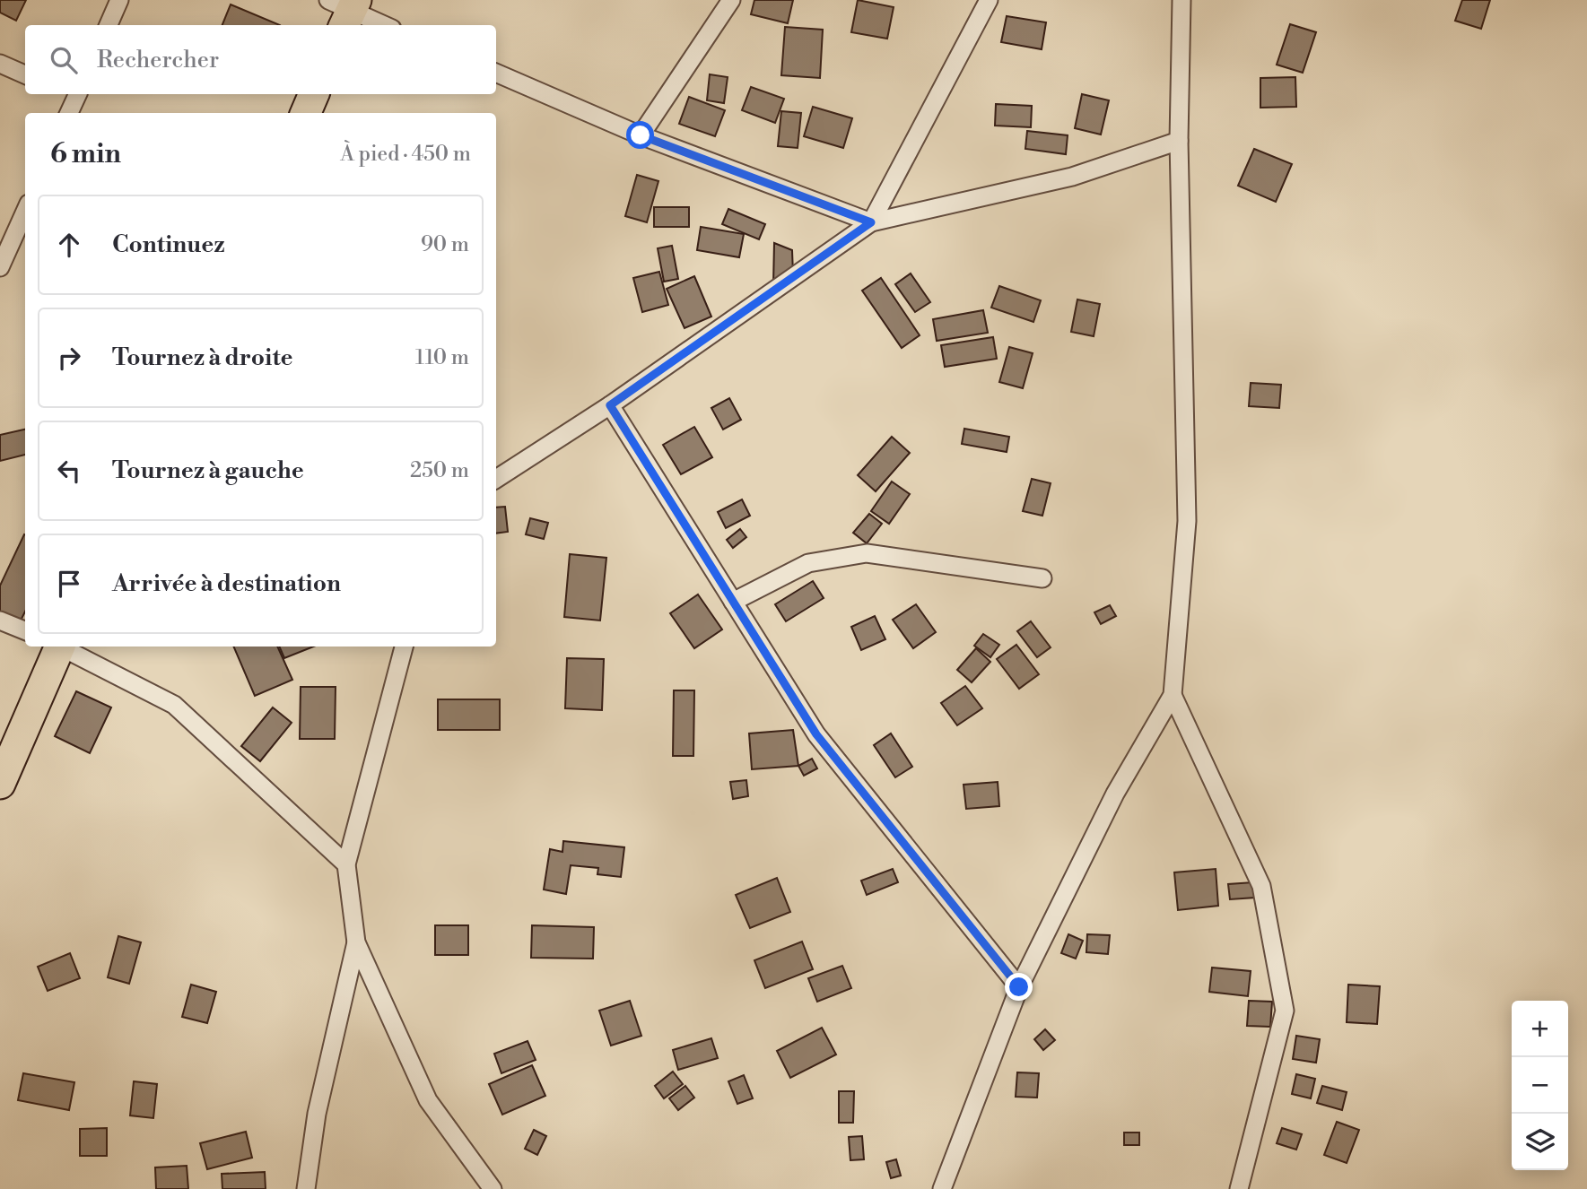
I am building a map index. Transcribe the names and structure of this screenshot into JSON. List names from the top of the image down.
{
  "page": {
    "search": "Rechercher",
    "heading": ["6 min", "À pied · 450 m"],
    "list": [
      ["Continuez", "90 m"],
      ["Tournez à droite", "110 m"],
      ["Tournez à gauche", "250 m"],
      "Arrivée à destination"
    ],
    "map_buttons": ["+", "−"]
  }
}
